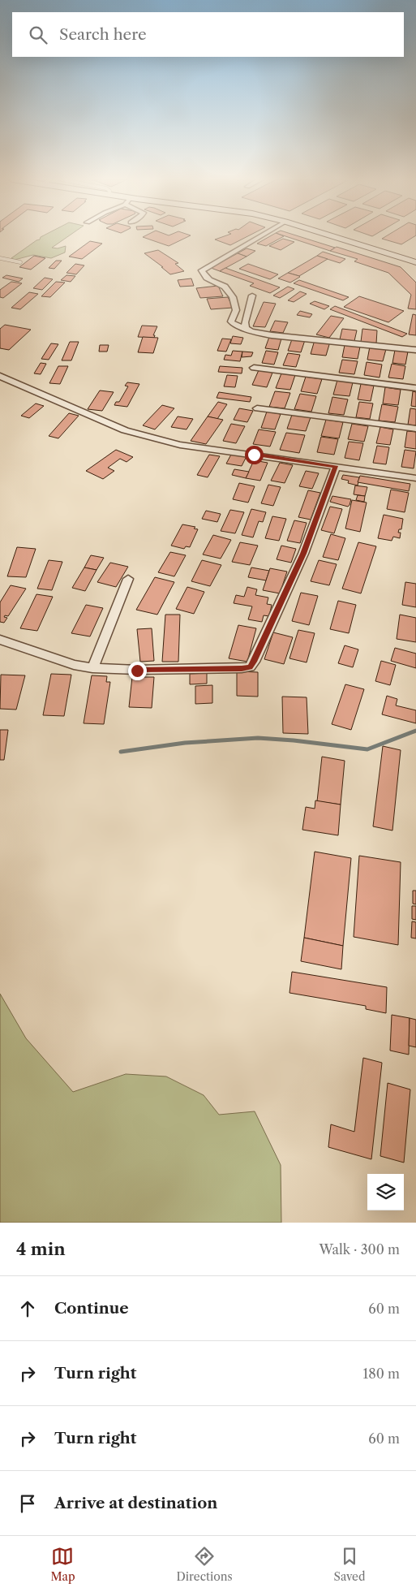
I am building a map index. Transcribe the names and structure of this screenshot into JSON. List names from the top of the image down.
{
  "page": {
    "search": "Search here",
    "heading": ["4 min", "Walk · 300 m"],
    "list": [
      ["Continue", "60 m"],
      ["Turn right", "180 m"],
      ["Turn right", "60 m"],
      "Arrive at destination"
    ],
    "nav": ["Map", "Directions", "Saved"]
  }
}
